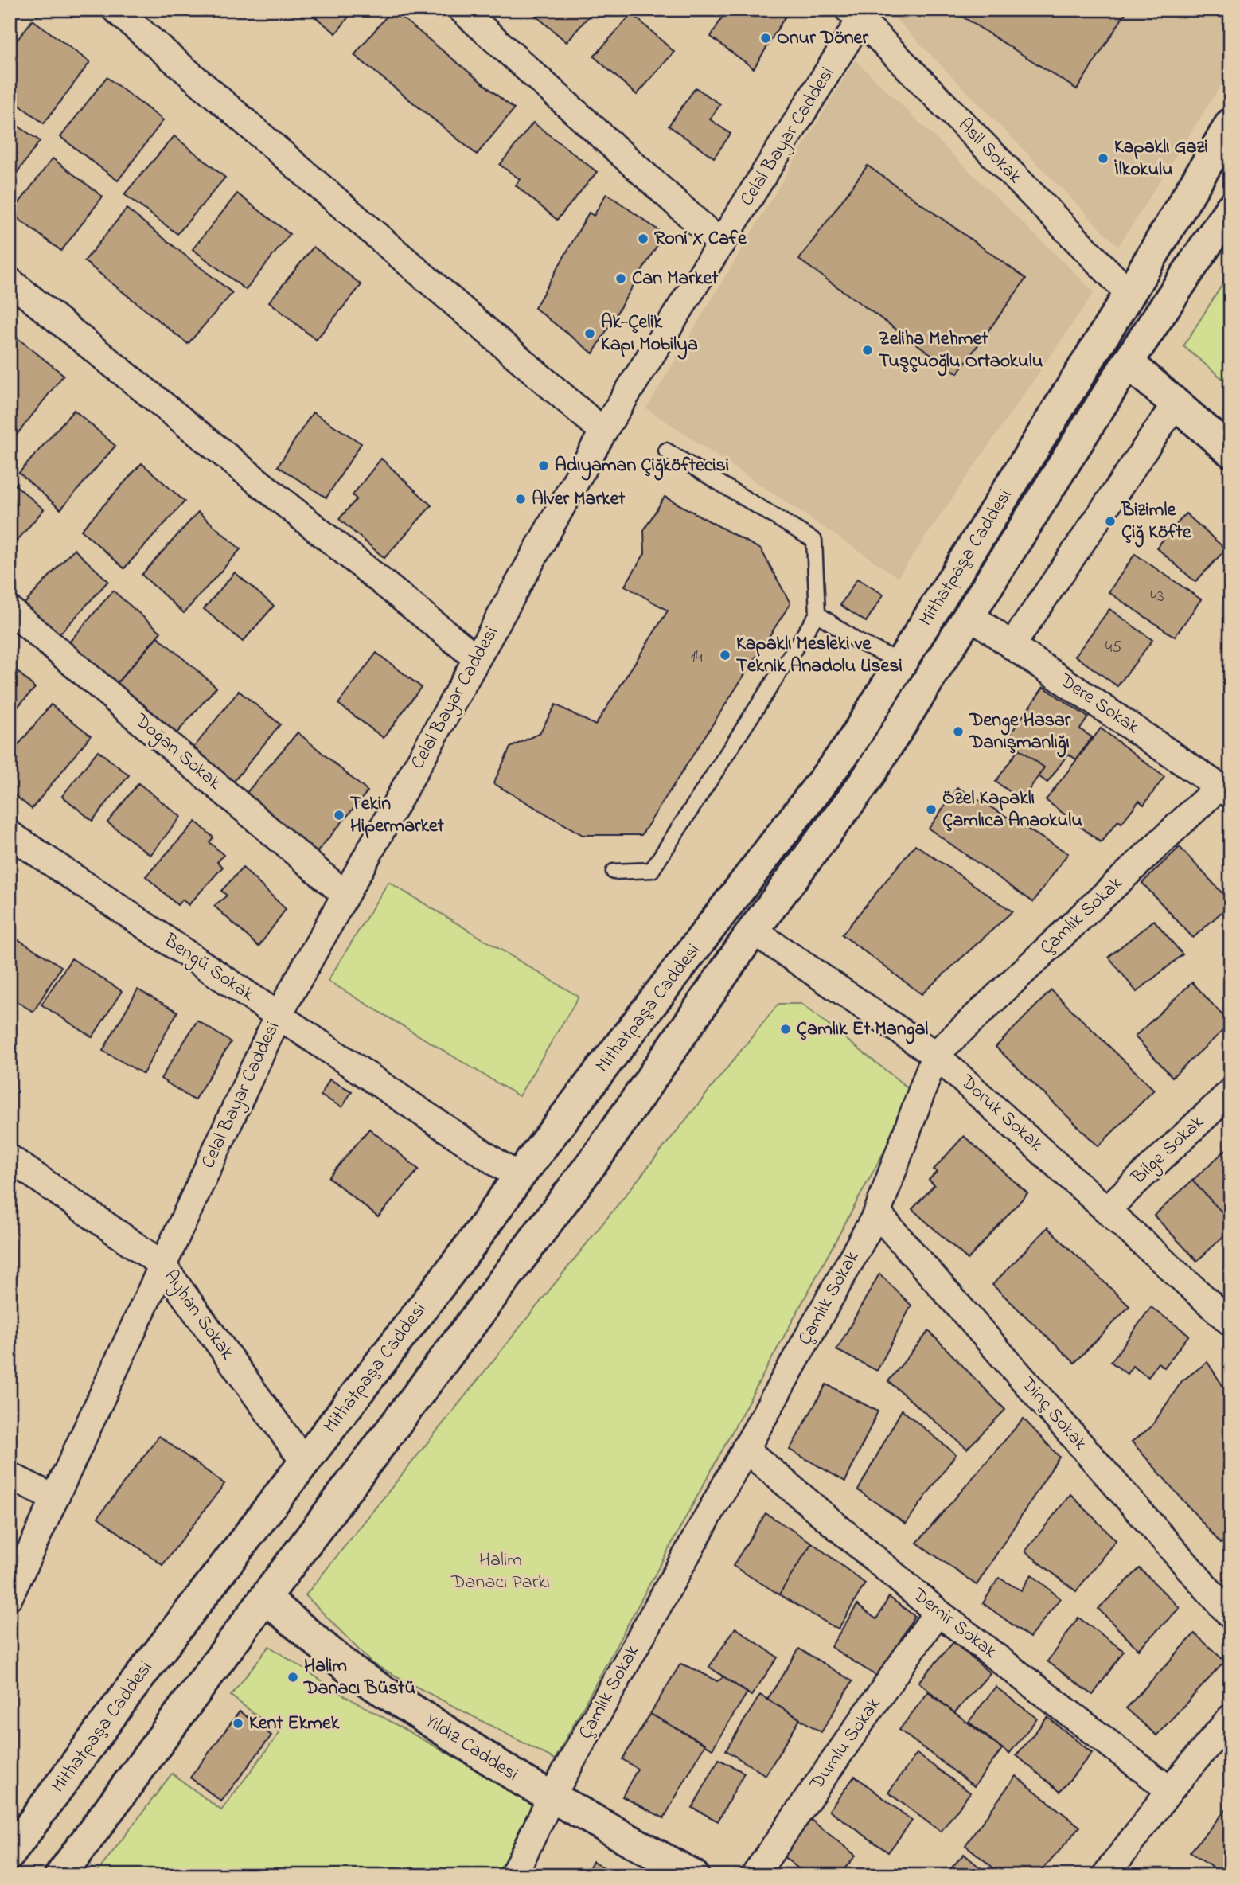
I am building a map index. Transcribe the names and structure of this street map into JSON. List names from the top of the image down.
{
  "streets": {
    "street": [
      "Celal Bayar Caddesi",
      "Asil Sokak",
      "Mithatpaşa Caddesi",
      "Dere Sokak",
      "Doğan Sokak",
      "Çamlık Sokak",
      "Bengü Sokak",
      "Doruk Sokak",
      "Bilge Sokak",
      "Ayhan Sokak",
      "Dinç Sokak",
      "Demir Sokak",
      "Dumlu Sokak",
      "Yıldız Caddesi"
    ]
  },
  "crossings": [
    ["Celal Bayar Caddesi", "Asil Sokak"],
    ["Celal Bayar Caddesi", "Doğan Sokak"],
    ["Celal Bayar Caddesi", "Bengü Sokak"],
    ["Celal Bayar Caddesi", "Ayhan Sokak"],
    ["Asil Sokak", "Mithatpaşa Caddesi"],
    ["Mithatpaşa Caddesi", "Dere Sokak"],
    ["Mithatpaşa Caddesi", "Bengü Sokak"],
    ["Mithatpaşa Caddesi", "Doruk Sokak"],
    ["Mithatpaşa Caddesi", "Ayhan Sokak"],
    ["Mithatpaşa Caddesi", "Yıldız Caddesi"],
    ["Dere Sokak", "Çamlık Sokak"],
    ["Çamlık Sokak", "Doruk Sokak"],
    ["Çamlık Sokak", "Dinç Sokak"],
    ["Çamlık Sokak", "Demir Sokak"],
    ["Çamlık Sokak", "Yıldız Caddesi"],
    ["Doruk Sokak", "Bilge Sokak"],
    ["Demir Sokak", "Dumlu Sokak"]
  ],
  "parks": ["Halim Danacı Parkı"],
  "places": [
    "Onur Döner",
    "Kapaklı Gazi İlkokulu",
    "Roni X Cafe",
    "Can Market",
    "Ak-Çelik Kapı Mobilya",
    "Zeliha Mehmet Tuşçuoğlu Ortaokulu",
    "Adıyaman Çiğköftecisi",
    "Alver Market",
    "Bizimle Çiğ Köfte",
    "Kapaklı Mesleki ve Teknik Anadolu Lisesi",
    "Denge Hasar Danışmanlığı",
    "Özel Kapaklı Çamlıca Anaokulu",
    "Tekin Hipermarket",
    "Çamlık Et Mangal",
    "Halim Danacı Büstü",
    "Kent Ekmek"
  ],
  "house_numbers": ["43", "45", "14"]
}
